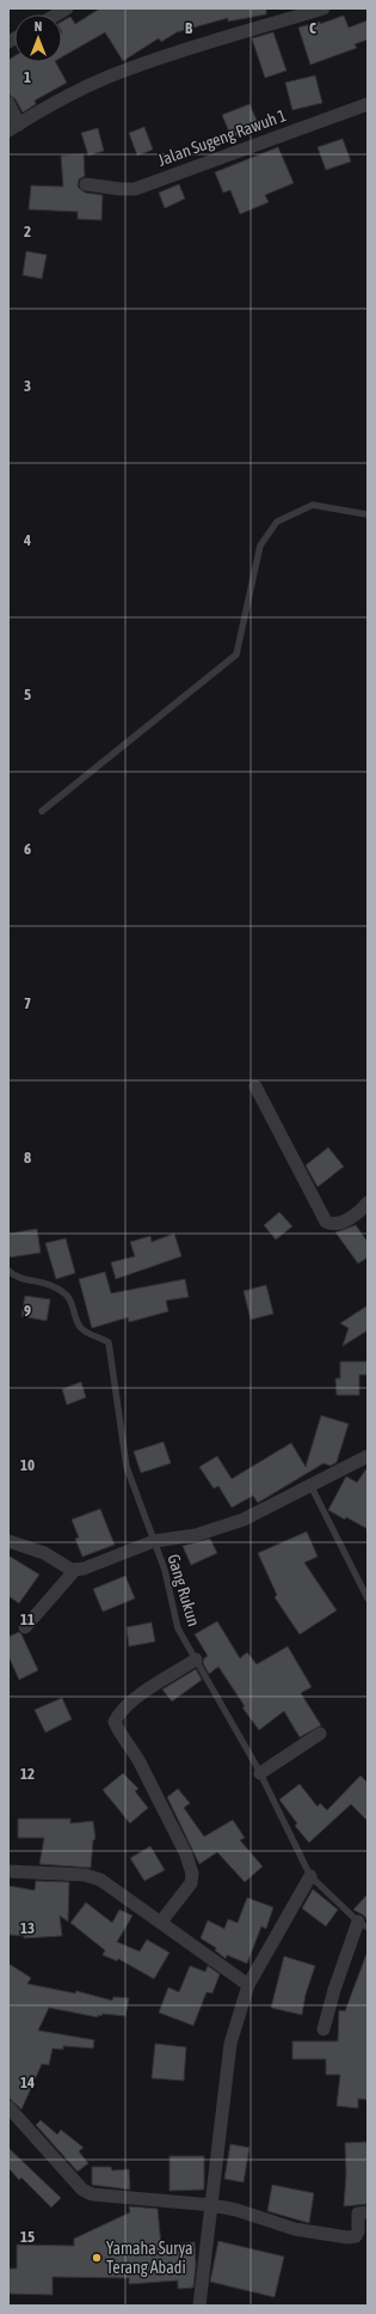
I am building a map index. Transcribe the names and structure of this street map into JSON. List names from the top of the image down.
{
  "streets": {
    "street": ["Jalan Sugeng Rawuh 1"],
    "lane": ["Gang Rukun"]
  },
  "places": ["Yamaha Surya Terang Abadi"],
  "north": "top",
  "grid": {
    "columns": ["B", "C"],
    "rows": [
      "1",
      "2",
      "3",
      "4",
      "5",
      "6",
      "7",
      "8",
      "9",
      "10",
      "11",
      "12",
      "13",
      "14",
      "15"
    ]
  }
}
